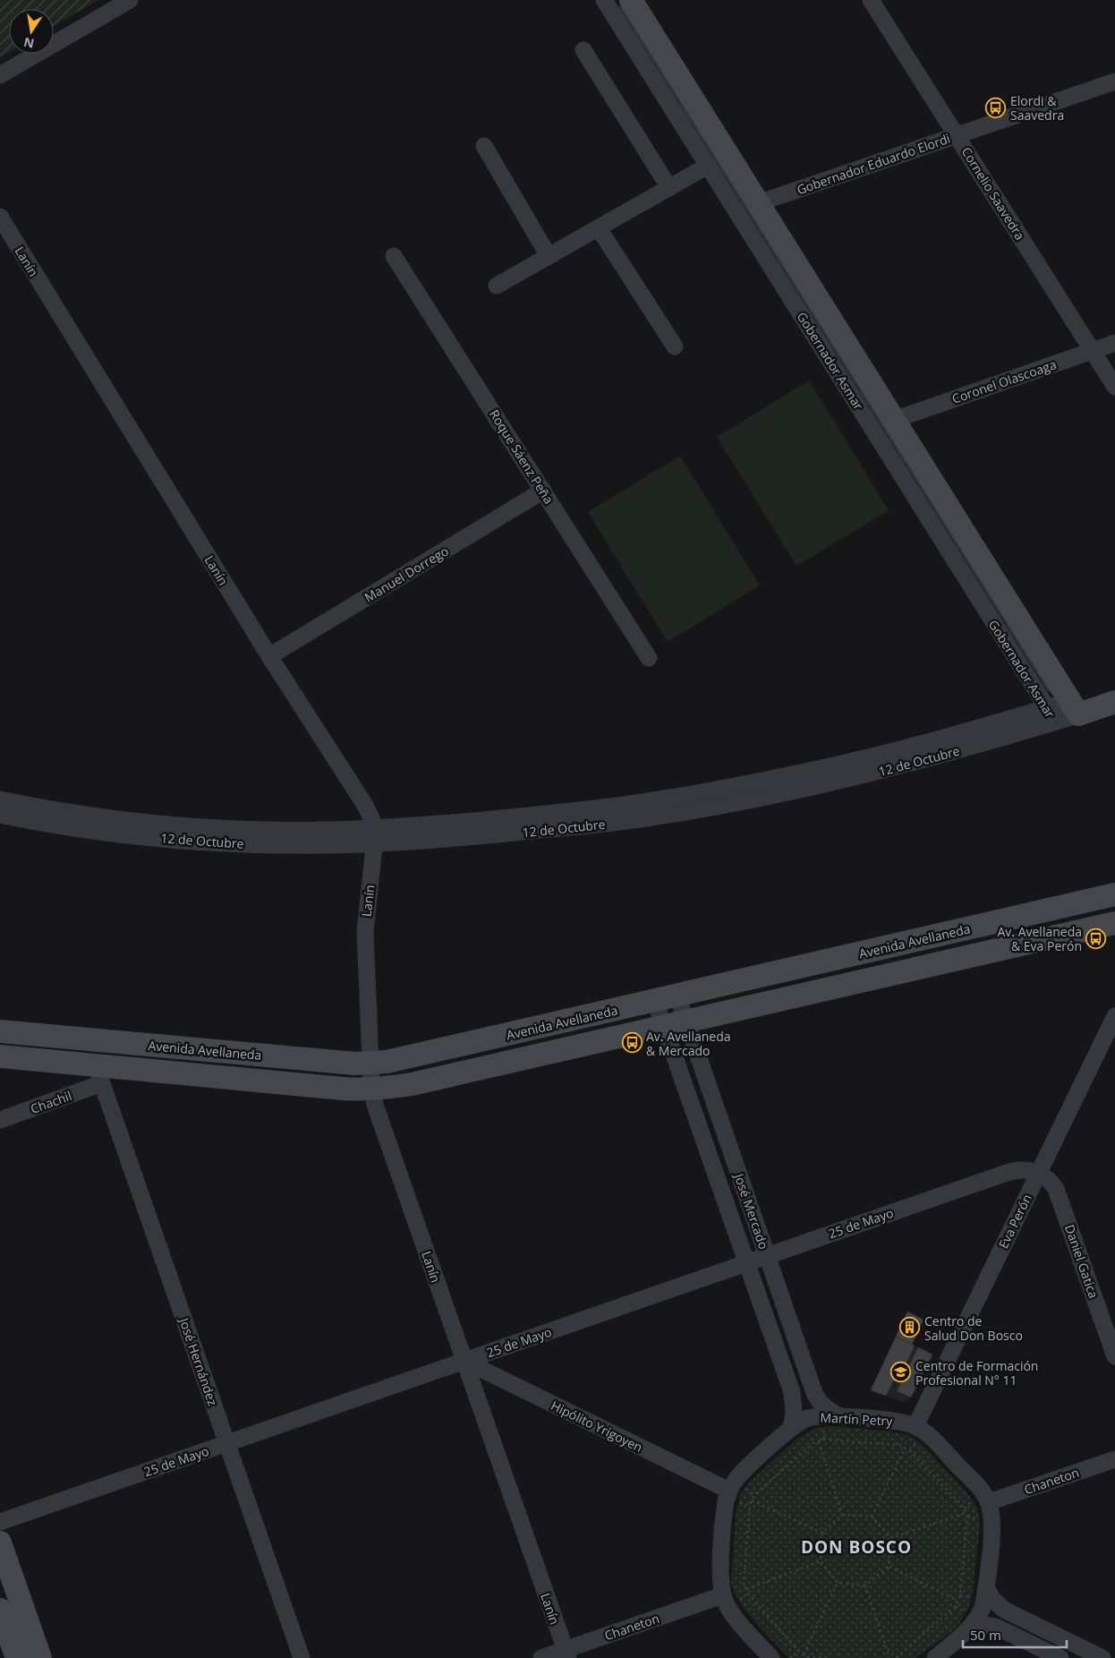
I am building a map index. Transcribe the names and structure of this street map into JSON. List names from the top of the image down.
{
  "streets": {
    "street": [
      "Gobernador Eduardo Elordi",
      "Cornelio Saavedra",
      "Lanín",
      "Gobernador Asmar",
      "Coronel Olascoaga",
      "Roque Sáenz Peña",
      "Manuel Dorrego",
      "12 de Octubre",
      "Avenida Avellaneda",
      "Chachil",
      "José Mercado",
      "Eva Perón",
      "25 de Mayo",
      "Daniel Gatica",
      "José Hernández",
      "Martín Petry",
      "Hipólito Yrigoyen",
      "Chaneton"
    ]
  },
  "crossings": [
    ["Gobernador Eduardo Elordi", "Cornelio Saavedra"],
    ["Gobernador Eduardo Elordi", "Gobernador Asmar"],
    ["Cornelio Saavedra", "Coronel Olascoaga"],
    ["Lanín", "Manuel Dorrego"],
    ["Lanín", "12 de Octubre"],
    ["Lanín", "Avenida Avellaneda"],
    ["Lanín", "25 de Mayo"],
    ["Lanín", "Hipólito Yrigoyen"],
    ["Lanín", "Chaneton"],
    ["Gobernador Asmar", "Coronel Olascoaga"],
    ["Gobernador Asmar", "12 de Octubre"],
    ["Roque Sáenz Peña", "Manuel Dorrego"],
    ["Avenida Avellaneda", "Chachil"],
    ["Avenida Avellaneda", "José Mercado"],
    ["Avenida Avellaneda", "José Hernández"],
    ["Chachil", "José Hernández"],
    ["José Mercado", "25 de Mayo"],
    ["José Mercado", "Martín Petry"],
    ["Eva Perón", "25 de Mayo"],
    ["Eva Perón", "Daniel Gatica"],
    ["Eva Perón", "Martín Petry"],
    ["25 de Mayo", "Daniel Gatica"],
    ["25 de Mayo", "José Hernández"],
    ["25 de Mayo", "Hipólito Yrigoyen"],
    ["Martín Petry", "Hipólito Yrigoyen"],
    ["Martín Petry", "Chaneton"]
  ],
  "districts": ["DON BOSCO"],
  "places": {
    "bus stop": ["Elordi & Saavedra", "Av. Avellaneda & Eva Perón", "Av. Avellaneda & Mercado"],
    "building": ["Centro de Salud Don Bosco"],
    "school or university": ["Centro de Formación Profesional N° 11"]
  },
  "scale_bar": "50 m",
  "north": "bottom"
}
